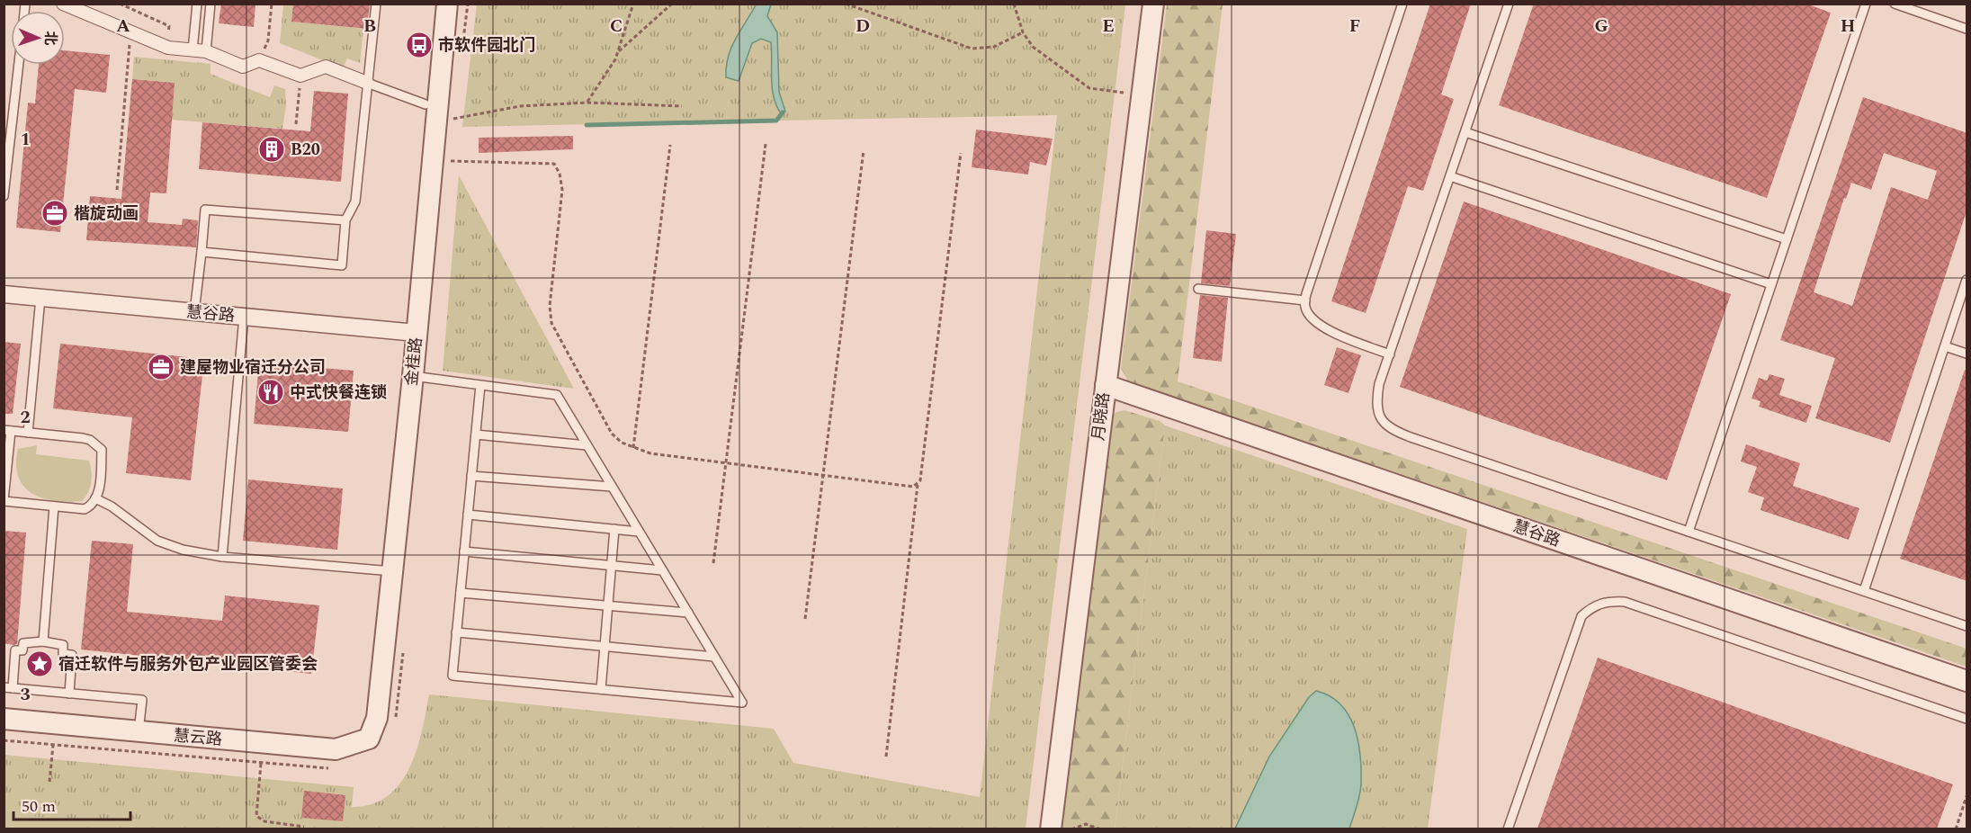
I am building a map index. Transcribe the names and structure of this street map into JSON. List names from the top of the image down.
{
  "streets": {
    "street": [
      "慧谷路",
      "金桂路",
      "月晓路",
      "慧云路"
    ]
  },
  "crossings": [
    ["慧谷路", "金桂路"],
    ["慧谷路", "月晓路"],
    ["金桂路", "慧云路"]
  ],
  "places": {
    "bus stop": ["市软件园北门"],
    "building": ["B20"],
    "office": ["楷旋动画", "建屋物业宿迁分公司"],
    "restaurant": ["中式快餐连锁"],
    "place": ["宿迁软件与服务外包产业园区管委会"]
  },
  "scale_bar": "50 m",
  "north": "right",
  "grid": {
    "columns": [
      "A",
      "B",
      "C",
      "D",
      "E",
      "F",
      "G",
      "H"
    ],
    "rows": ["1", "2", "3"]
  }
}
